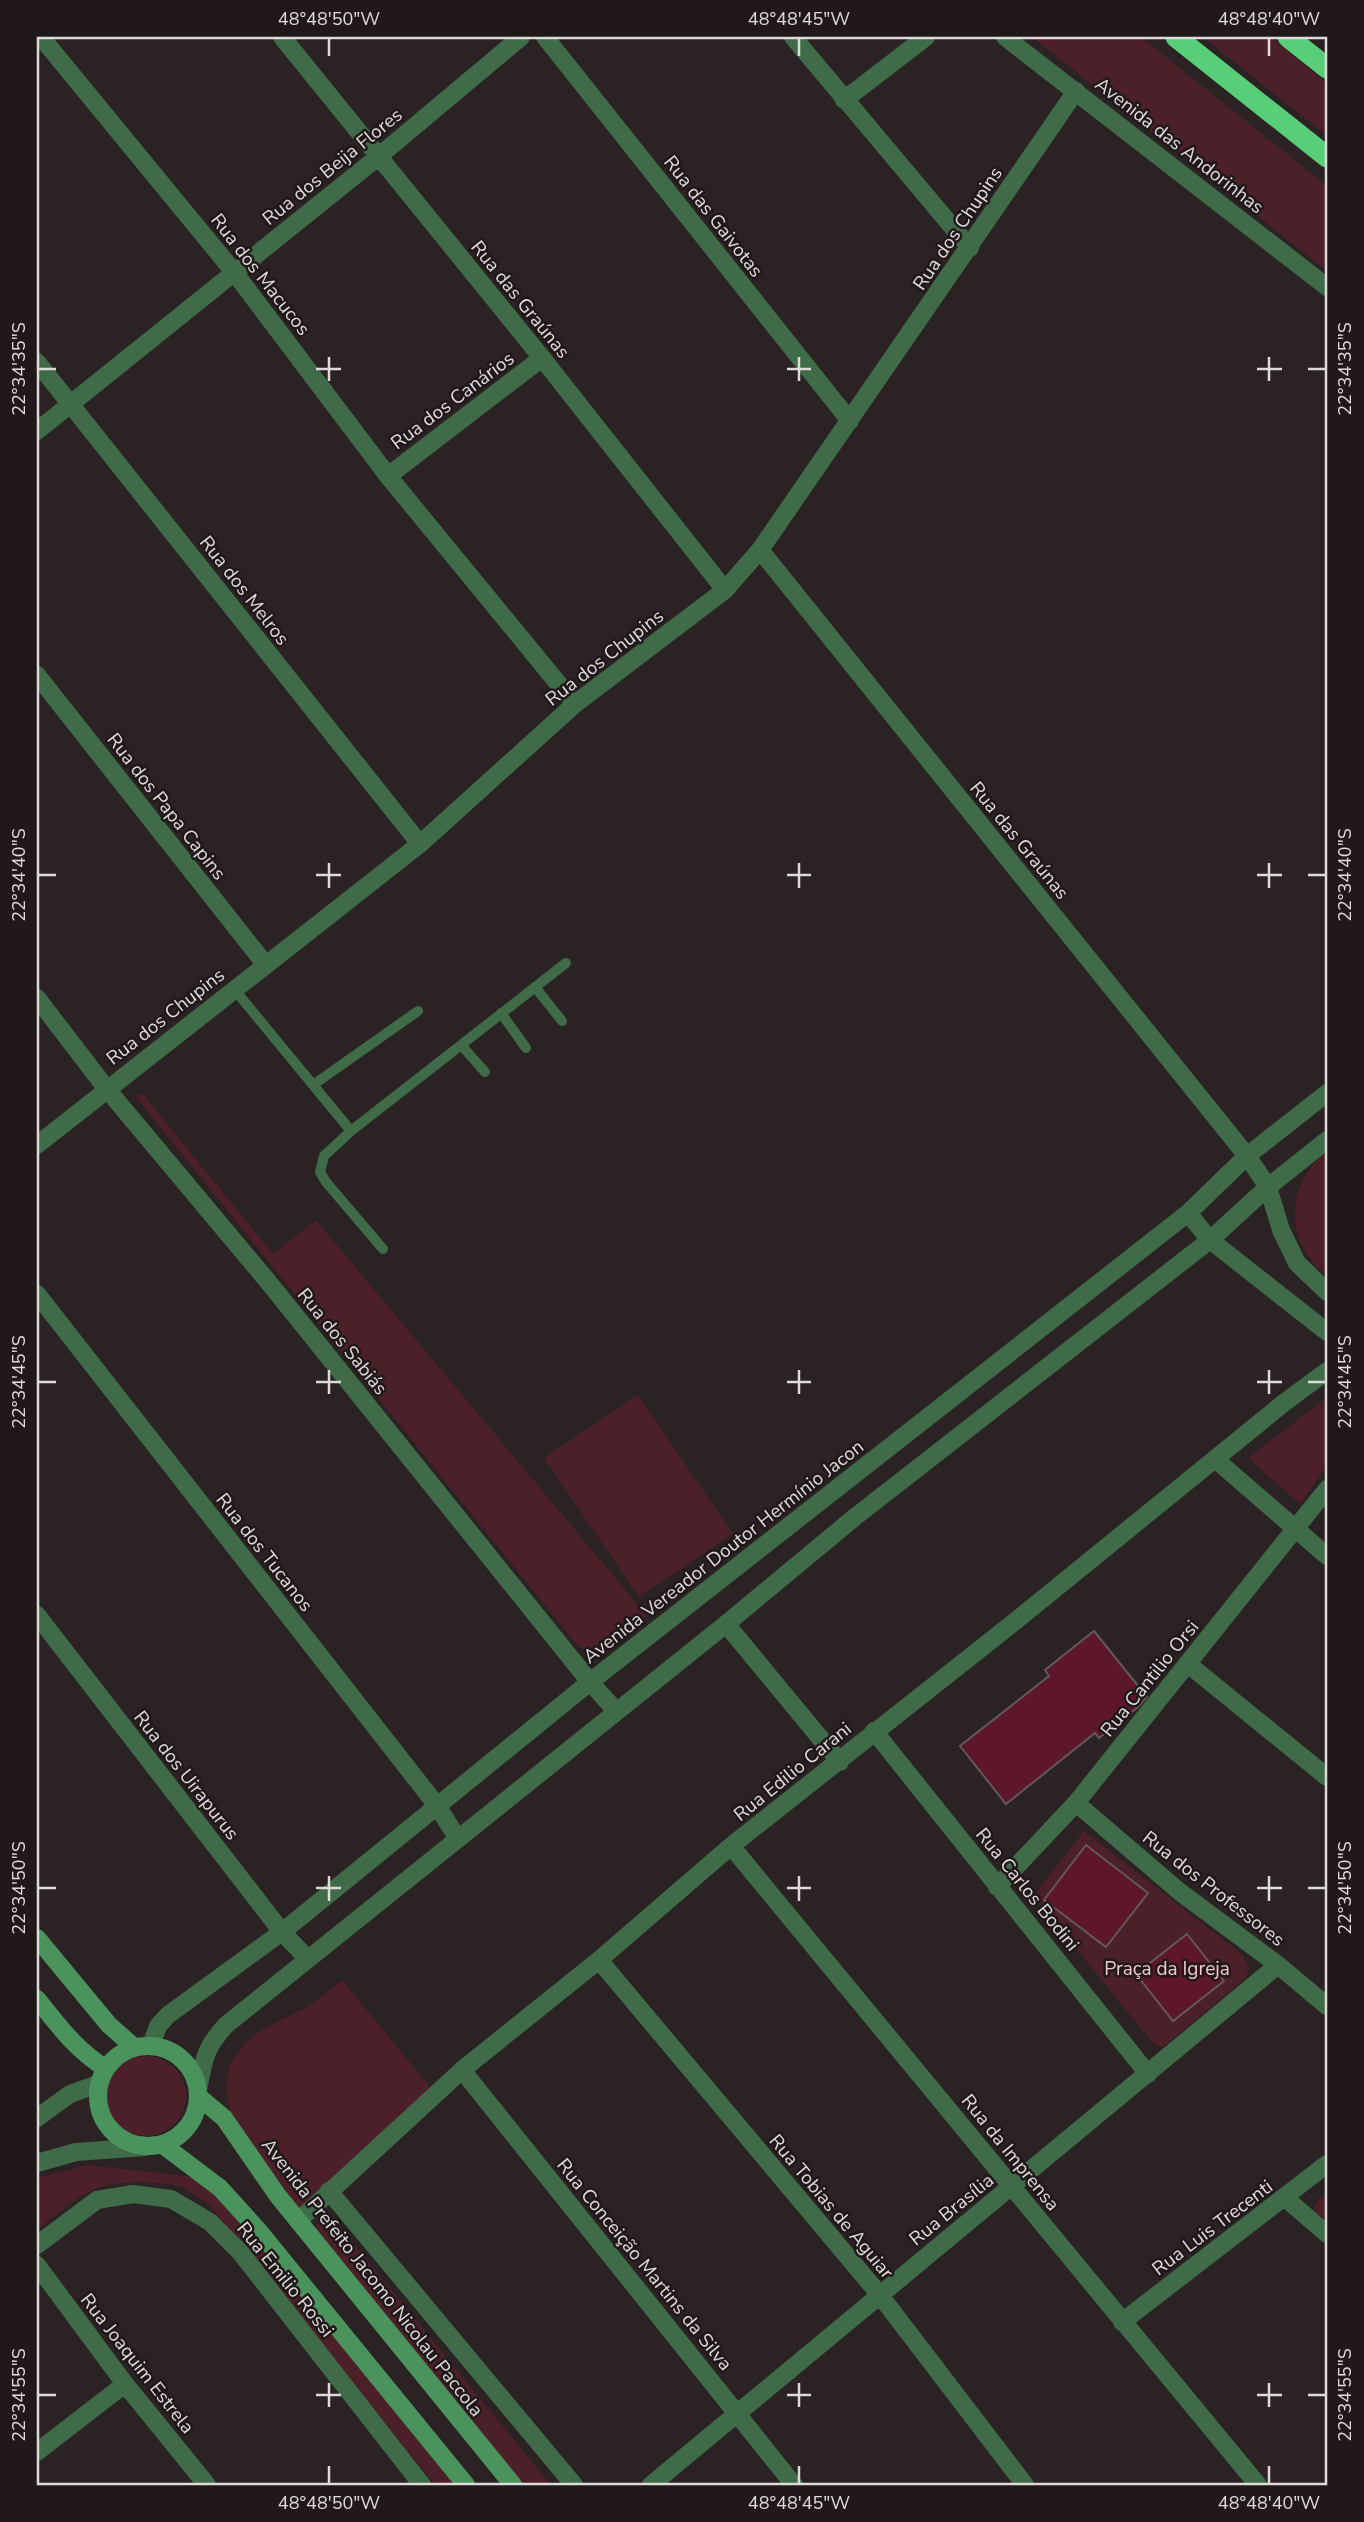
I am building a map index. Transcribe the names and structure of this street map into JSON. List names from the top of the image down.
{
  "streets": {
    "main road": ["Avenida Prefeito Jacomo Nicolau Paccola"],
    "street": [
      "Avenida das Andorinhas",
      "Rua dos Beija Flores",
      "Rua das Gaivotas",
      "Rua dos Chupins",
      "Rua dos Macucos",
      "Rua das Graúnas",
      "Rua dos Canários",
      "Rua dos Melros",
      "Rua dos Papa Capins",
      "Rua dos Sabiás",
      "Avenida Vereador Doutor Hermínio Jacon",
      "Rua dos Tucanos",
      "Rua Cantilio Orsi",
      "Rua Edilio Carani",
      "Rua dos Uirapurus",
      "Rua dos Professores",
      "Rua Carlos Bodini",
      "Rua da Imprensa",
      "Rua Tobias de Aguiar",
      "Rua Brasília",
      "Rua Luis Trecenti",
      "Rua Conceição Martins da Silva",
      "Rua Emilio Rossi",
      "Rua Joaquim Estrela"
    ]
  },
  "crossings": [
    ["Avenida das Andorinhas", "Rua dos Chupins"],
    ["Rua dos Beija Flores", "Rua dos Macucos"],
    ["Rua dos Beija Flores", "Rua das Graúnas"],
    ["Rua dos Beija Flores", "Rua dos Melros"],
    ["Rua das Gaivotas", "Rua dos Chupins"],
    ["Rua dos Chupins", "Rua dos Macucos"],
    ["Rua dos Chupins", "Rua das Graúnas"],
    ["Rua dos Chupins", "Rua dos Melros"],
    ["Rua dos Chupins", "Rua dos Papa Capins"],
    ["Rua dos Chupins", "Rua dos Sabiás"],
    ["Rua dos Macucos", "Rua dos Canários"],
    ["Rua das Graúnas", "Rua dos Canários"],
    ["Rua das Graúnas", "Avenida Vereador Doutor Hermínio Jacon"],
    ["Rua dos Sabiás", "Avenida Vereador Doutor Hermínio Jacon"],
    ["Avenida Vereador Doutor Hermínio Jacon", "Rua dos Tucanos"],
    ["Avenida Vereador Doutor Hermínio Jacon", "Rua dos Uirapurus"],
    ["Avenida Vereador Doutor Hermínio Jacon", "Avenida Prefeito Jacomo Nicolau Paccola"],
    ["Rua Cantilio Orsi", "Rua dos Professores"],
    ["Rua Cantilio Orsi", "Rua Carlos Bodini"],
    ["Rua Edilio Carani", "Rua Carlos Bodini"],
    ["Rua Edilio Carani", "Rua da Imprensa"],
    ["Rua Edilio Carani", "Rua Tobias de Aguiar"],
    ["Rua Edilio Carani", "Rua Conceição Martins da Silva"],
    ["Rua Edilio Carani", "Avenida Prefeito Jacomo Nicolau Paccola"],
    ["Rua dos Professores", "Rua Brasília"],
    ["Rua Carlos Bodini", "Rua Brasília"],
    ["Rua da Imprensa", "Rua Brasília"],
    ["Rua da Imprensa", "Rua Luis Trecenti"],
    ["Rua Tobias de Aguiar", "Rua Brasília"],
    ["Rua Brasília", "Rua Conceição Martins da Silva"]
  ],
  "parks": ["Praça da Igreja"],
  "coordinates": [
    "48°48'50\"W",
    "48°48'45\"W",
    "48°48'40\"W",
    "22°34'35\"S",
    "22°34'40\"S",
    "22°34'45\"S",
    "22°34'50\"S",
    "22°34'55\"S"
  ]
}
